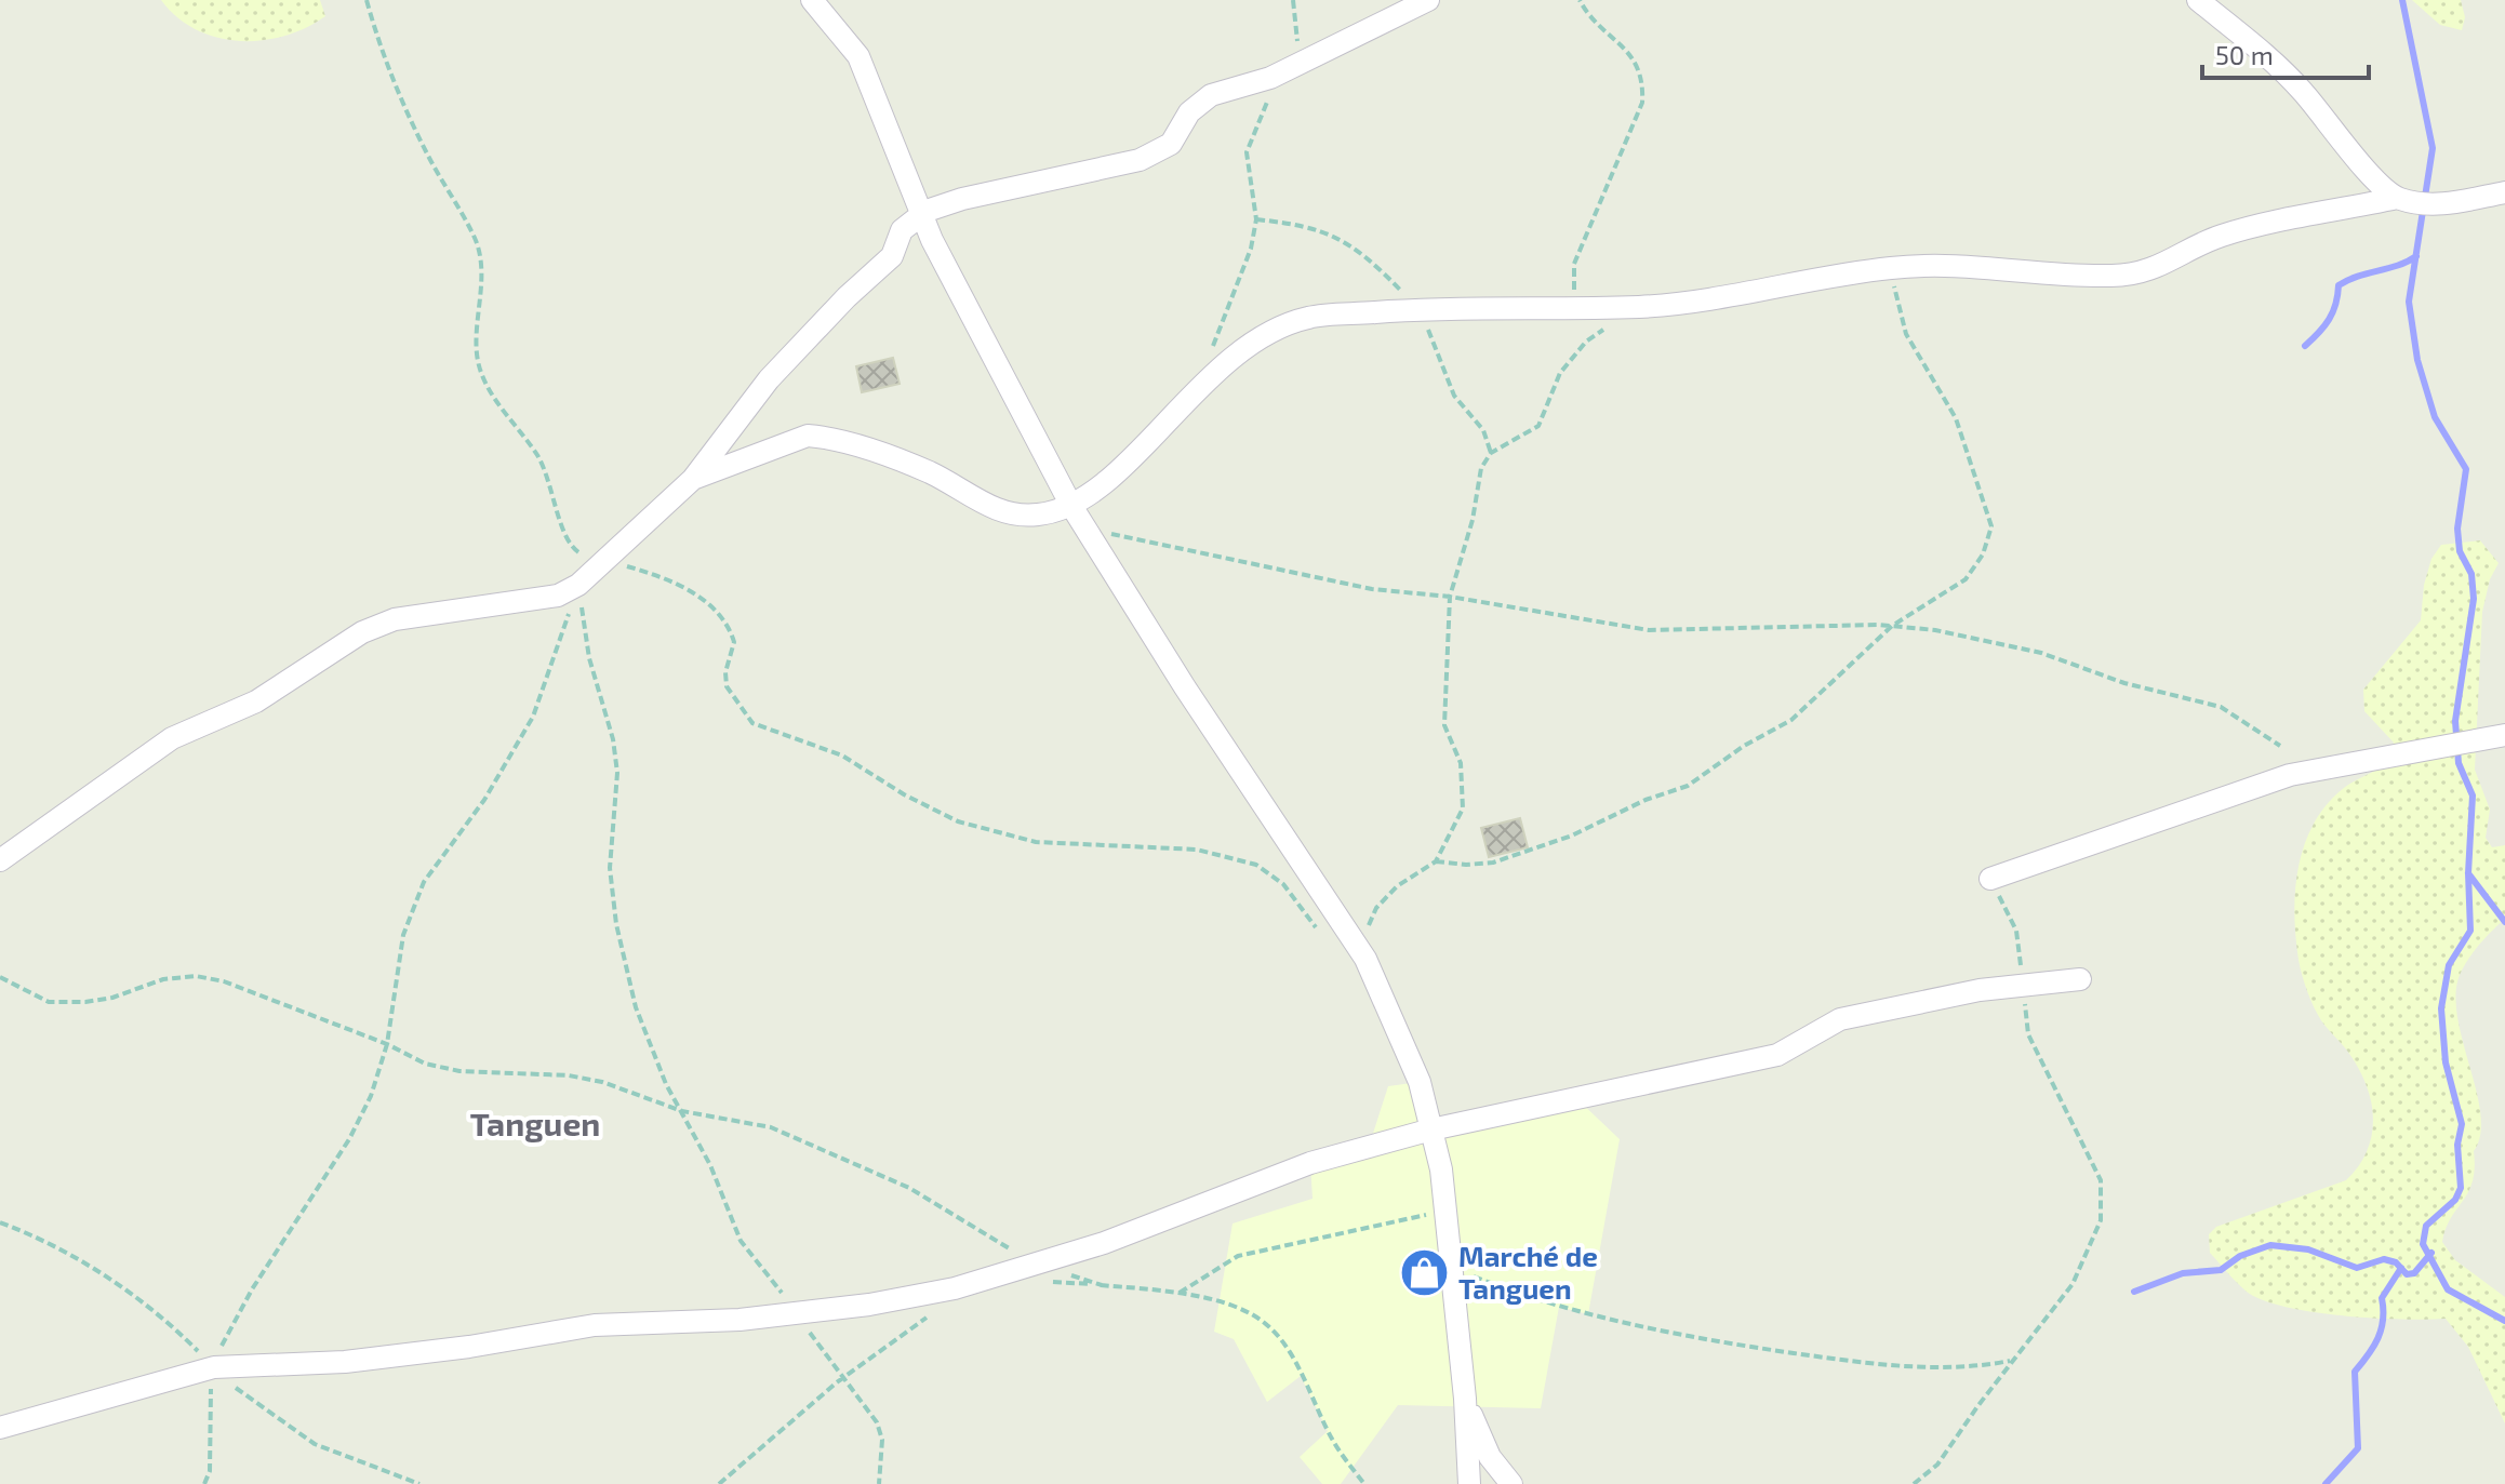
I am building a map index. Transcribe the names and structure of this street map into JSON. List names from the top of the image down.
{
  "districts": ["Tanguen"],
  "places": {
    "shop": ["Marché de Tanguen"]
  },
  "scale_bar": "50 m"
}
